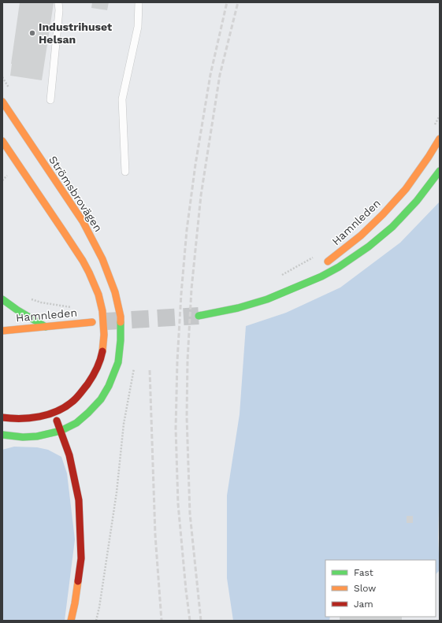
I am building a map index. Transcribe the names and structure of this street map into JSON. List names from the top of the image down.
{
  "streets": {
    "main road": ["Strömsbrovägen", "Hamnleden"]
  },
  "places": ["Industrihuset Helsan"],
  "legend": ["Fast", "Slow", "Jam"]
}
